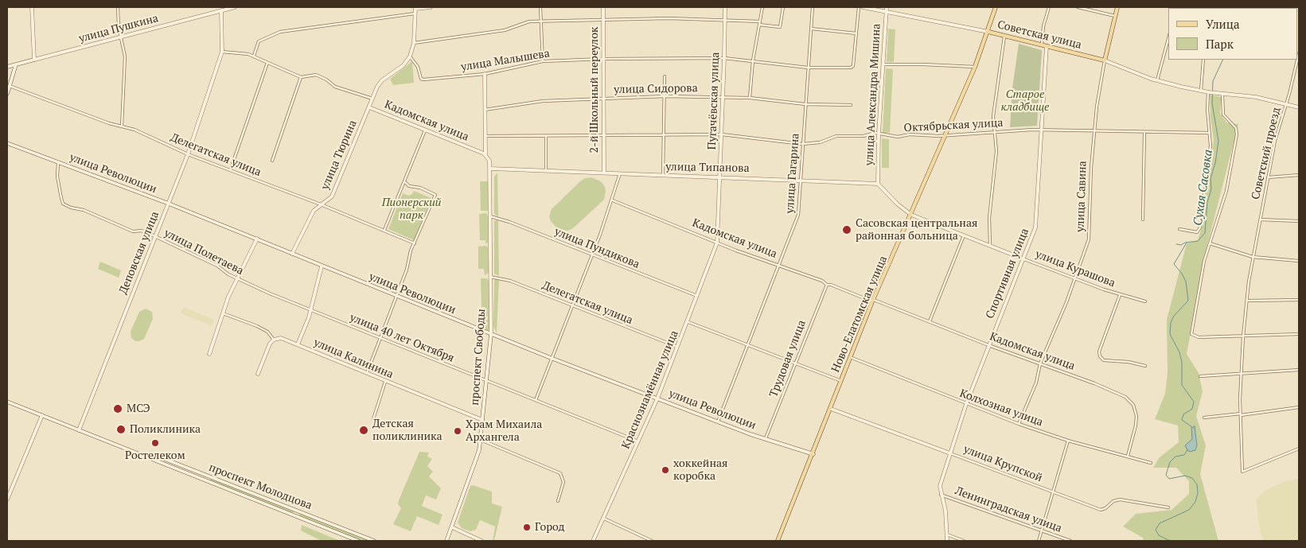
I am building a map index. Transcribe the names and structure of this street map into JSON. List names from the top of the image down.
{
  "streets": {
    "main road": ["Советская улица", "улица Савина", "Ново-Елатомская улица"],
    "street": [
      "улица Пушкина",
      "улица Малышева",
      "улица Сидорова",
      "2-й Школьный переулок",
      "улица Александра Мишина",
      "Пугачёвская улица",
      "Кадомская улица",
      "Октябрьская улица",
      "Советский проезд",
      "Делегатская улица",
      "улица Тюрина",
      "улица Типанова",
      "улица Революции",
      "улица Гагарина",
      "улица Пундикова",
      "улица Полетаева",
      "Деповская улица",
      "улица Курашова",
      "Спортивная улица",
      "улица 40 лет Октября",
      "проспект Свободы",
      "улица Калинина",
      "Трудовая улица",
      "Краснознамённая улица",
      "Колхозная улица",
      "улица Крупской",
      "проспект Молодцова",
      "Ленинградская улица"
    ]
  },
  "crossings": [
    ["улица Пушкина", "Деповская улица"],
    ["Советская улица", "улица Александра Мишина"],
    ["Советская улица", "улица Савина"],
    ["Советская улица", "Спортивная улица"],
    ["Советская улица", "Ново-Елатомская улица"],
    ["улица Малышева", "2-й Школьный переулок"],
    ["улица Малышева", "Пугачёвская улица"],
    ["улица Малышева", "улица Тюрина"],
    ["улица Малышева", "улица Гагарина"],
    ["улица Сидорова", "2-й Школьный переулок"],
    ["улица Сидорова", "Пугачёвская улица"],
    ["улица Сидорова", "улица Гагарина"],
    ["2-й Школьный переулок", "Октябрьская улица"],
    ["2-й Школьный переулок", "улица Типанова"],
    ["улица Александра Мишина", "Октябрьская улица"],
    ["улица Александра Мишина", "улица Типанова"],
    ["Пугачёвская улица", "Кадомская улица"],
    ["Пугачёвская улица", "Октябрьская улица"],
    ["Пугачёвская улица", "улица Типанова"],
    ["Пугачёвская улица", "Краснознамённая улица"],
    ["Кадомская улица", "улица Тюрина"],
    ["Кадомская улица", "улица Гагарина"],
    ["Кадомская улица", "улица Савина"],
    ["Кадомская улица", "Спортивная улица"],
    ["Кадомская улица", "Ново-Елатомская улица"],
    ["Кадомская улица", "Трудовая улица"],
    ["Кадомская улица", "Краснознамённая улица"],
    ["Кадомская улица", "Колхозная улица"],
    ["Октябрьская улица", "улица Гагарина"],
    ["Октябрьская улица", "улица Савина"],
    ["Октябрьская улица", "Спортивная улица"],
    ["Октябрьская улица", "Ново-Елатомская улица"],
    ["Делегатская улица", "улица Тюрина"],
    ["Делегатская улица", "Деповская улица"],
    ["Делегатская улица", "проспект Свободы"],
    ["Делегатская улица", "Краснознамённая улица"],
    ["улица Тюрина", "улица Революции"],
    ["улица Типанова", "улица Гагарина"],
    ["улица Типанова", "проспект Свободы"],
    ["улица Революции", "улица Гагарина"],
    ["улица Революции", "улица Полетаева"],
    ["улица Революции", "Деповская улица"],
    ["улица Революции", "Ново-Елатомская улица"],
    ["улица Революции", "проспект Свободы"],
    ["улица Революции", "Трудовая улица"],
    ["улица Революции", "Краснознамённая улица"],
    ["улица Савина", "улица Курашова"],
    ["улица Савина", "Колхозная улица"],
    ["улица Пундикова", "проспект Свободы"],
    ["улица Пундикова", "Краснознамённая улица"],
    ["улица Полетаева", "Деповская улица"],
    ["улица Полетаева", "улица 40 лет Октября"],
    ["Деповская улица", "проспект Молодцова"],
    ["улица Курашова", "Спортивная улица"],
    ["улица Курашова", "Ново-Елатомская улица"],
    ["Спортивная улица", "Колхозная улица"],
    ["Спортивная улица", "улица Крупской"],
    ["Спортивная улица", "Ленинградская улица"],
    ["Ново-Елатомская улица", "Колхозная улица"],
    ["Ново-Елатомская улица", "улица Крупской"],
    ["улица 40 лет Октября", "проспект Свободы"],
    ["улица 40 лет Октября", "Краснознамённая улица"],
    ["проспект Свободы", "улица Калинина"]
  ],
  "water": ["Сухая Сасовка"],
  "parks": ["Старое кладбище", "Пионерский парк"],
  "places": [
    "Сасовская центральная районная больница",
    "МСЭ",
    "Поликлиника",
    "Детская поликлиника",
    "Храм Михаила Архангела",
    "Ростелеком",
    "хоккейная коробка",
    "Город"
  ],
  "legend": ["Улица", "Парк"]
}
